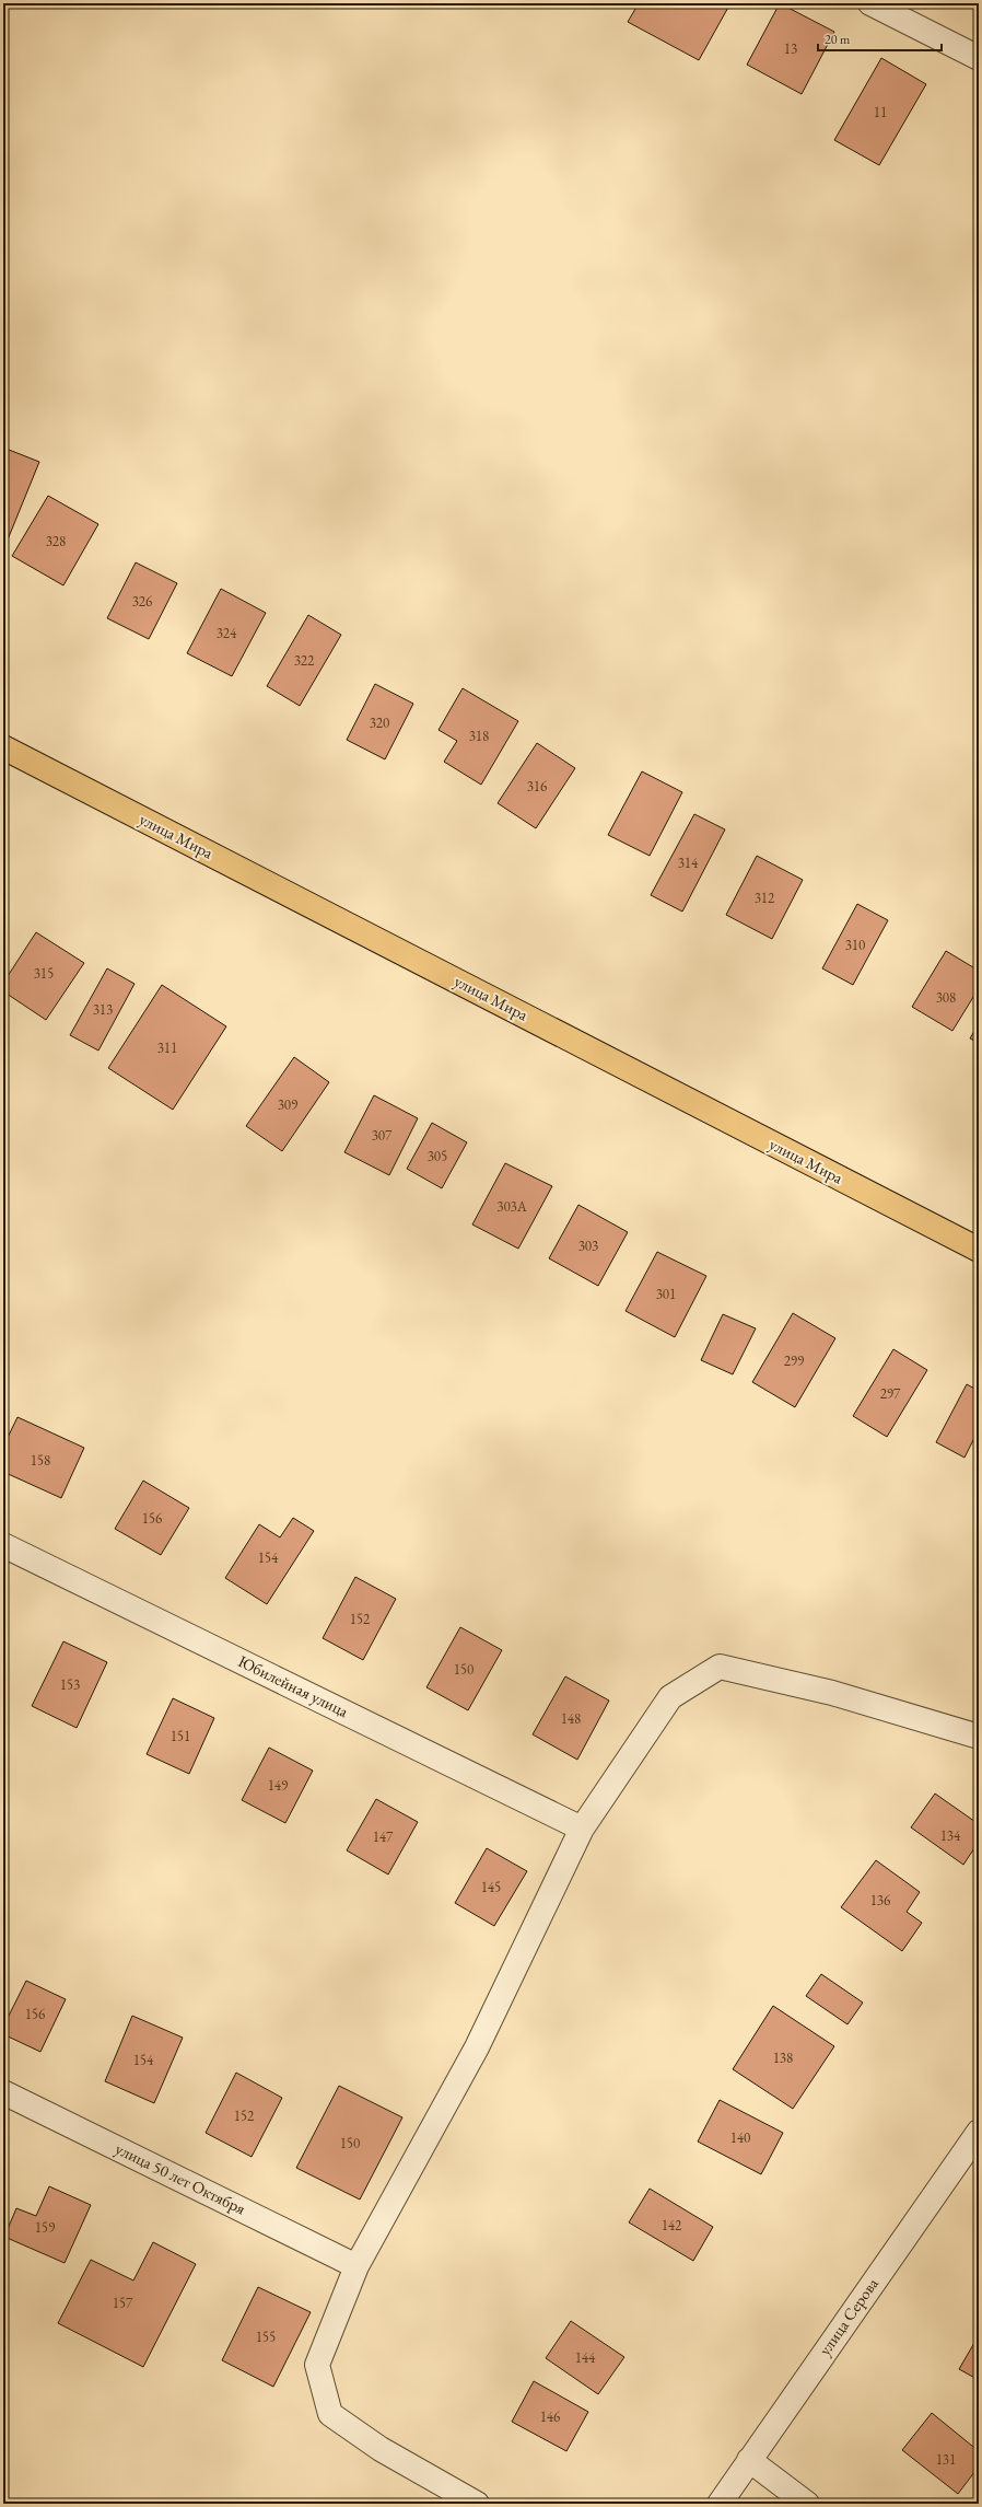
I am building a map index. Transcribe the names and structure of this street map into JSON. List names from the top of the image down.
{
  "streets": {
    "main road": ["улица Мира"],
    "street": ["Юбилейная улица", "улица 50 лет Октября", "улица Серова"]
  },
  "house_numbers": [
    "13",
    "11",
    "328",
    "326",
    "324",
    "322",
    "320",
    "318",
    "316",
    "314",
    "312",
    "310",
    "315",
    "308",
    "313",
    "311",
    "309",
    "307",
    "305",
    "303А",
    "303",
    "301",
    "299",
    "297",
    "158",
    "156",
    "154",
    "152",
    "150",
    "153",
    "148",
    "151",
    "149",
    "134",
    "147",
    "145",
    "136",
    "156",
    "138",
    "154",
    "152",
    "140",
    "150",
    "142",
    "159",
    "157",
    "155",
    "144",
    "146",
    "131"
  ],
  "scale_bar": "20 m"
}
